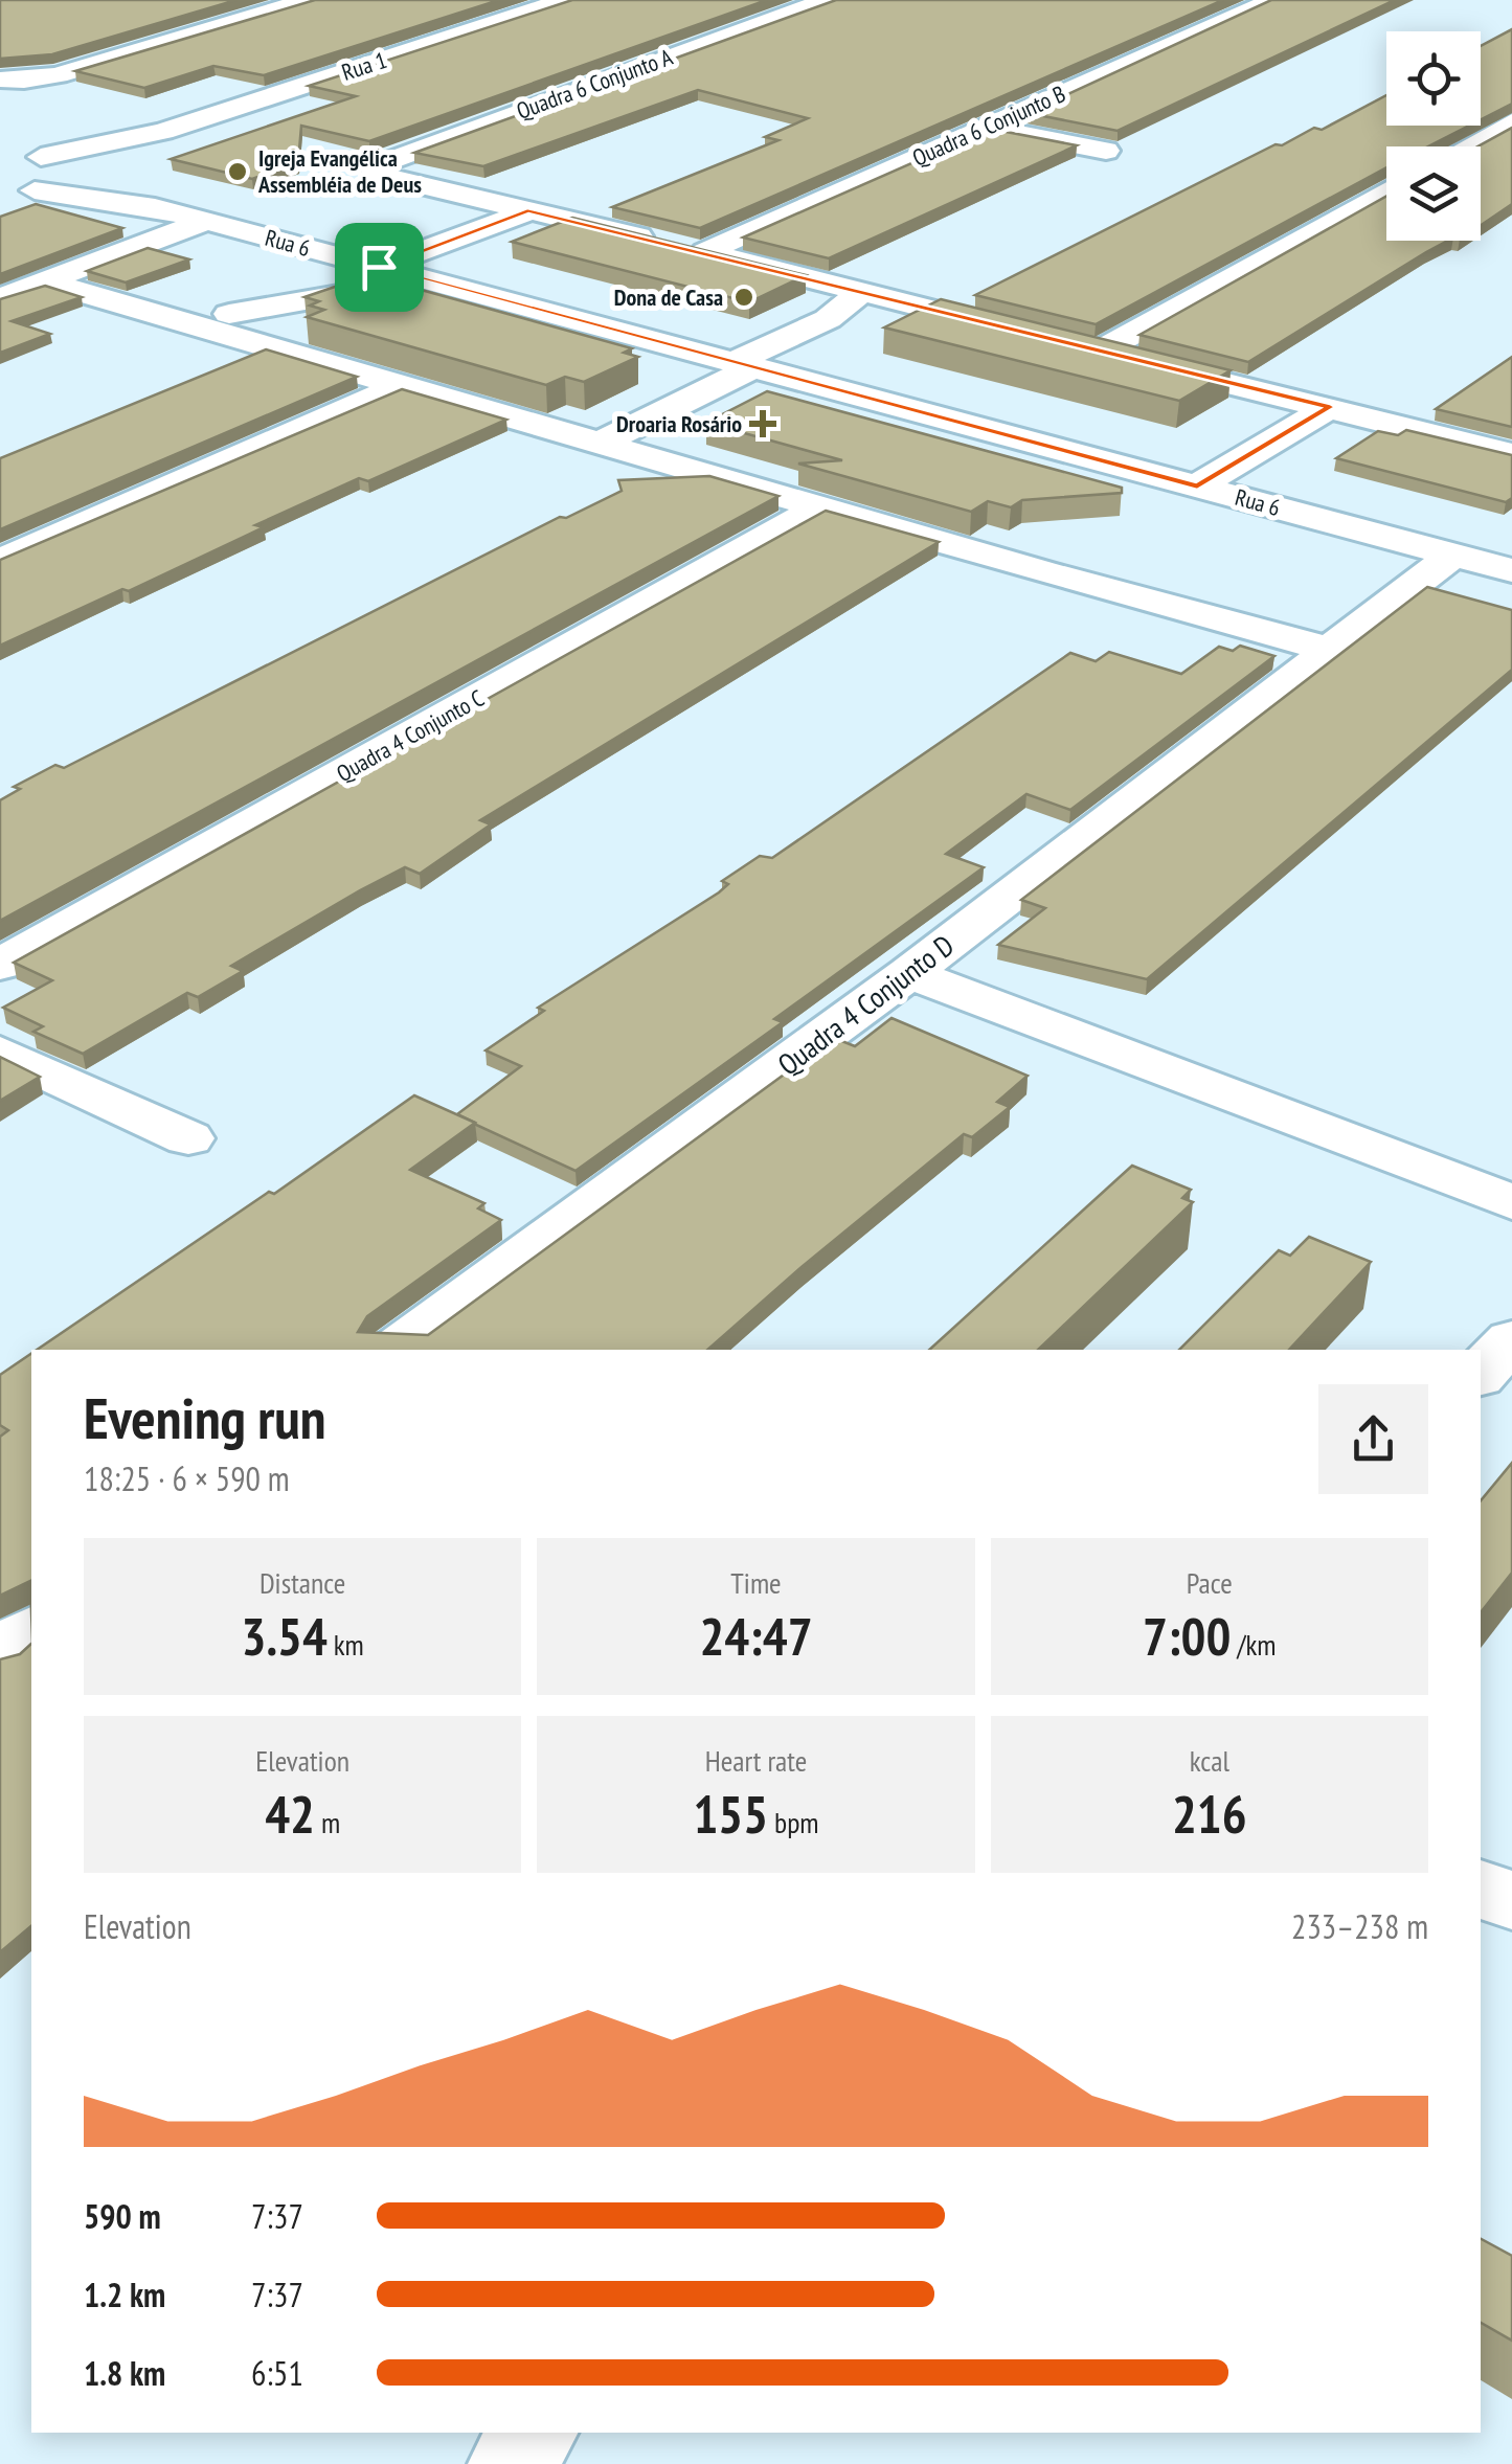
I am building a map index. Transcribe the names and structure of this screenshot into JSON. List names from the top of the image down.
{
  "streets": {
    "street": [
      "Rua 1",
      "Quadra 6 Conjunto A",
      "Quadra 6 Conjunto B",
      "Rua 6",
      "Quadra 4 Conjunto C",
      "Quadra 4 Conjunto D"
    ]
  },
  "crossings": [
    ["Rua 1", "Rua 6"],
    ["Rua 6", "Quadra 4 Conjunto D"]
  ],
  "places": {
    "other": ["Igreja Evangélica Assembléia de Deus", "Dona de Casa"],
    "health": ["Droaria Rosário"]
  },
  "page": {
    "heading": ["Evening run", "18:25 · 6 × 590 m"],
    "stats": [
      ["Distance", "3.54 km"],
      ["Time", "24:47"],
      ["Pace", "7:00 /km"],
      ["Elevation", "42 m"],
      ["Heart rate", "155 bpm"],
      ["kcal", "216"]
    ],
    "chart": ["Elevation", "233–238 m"],
    "list": [
      {
        "name": "590 m",
        "note": "7:37"
      },
      {
        "name": "1.2 km",
        "note": "7:37"
      },
      {
        "name": "1.8 km",
        "note": "6:51"
      }
    ]
  }
}
